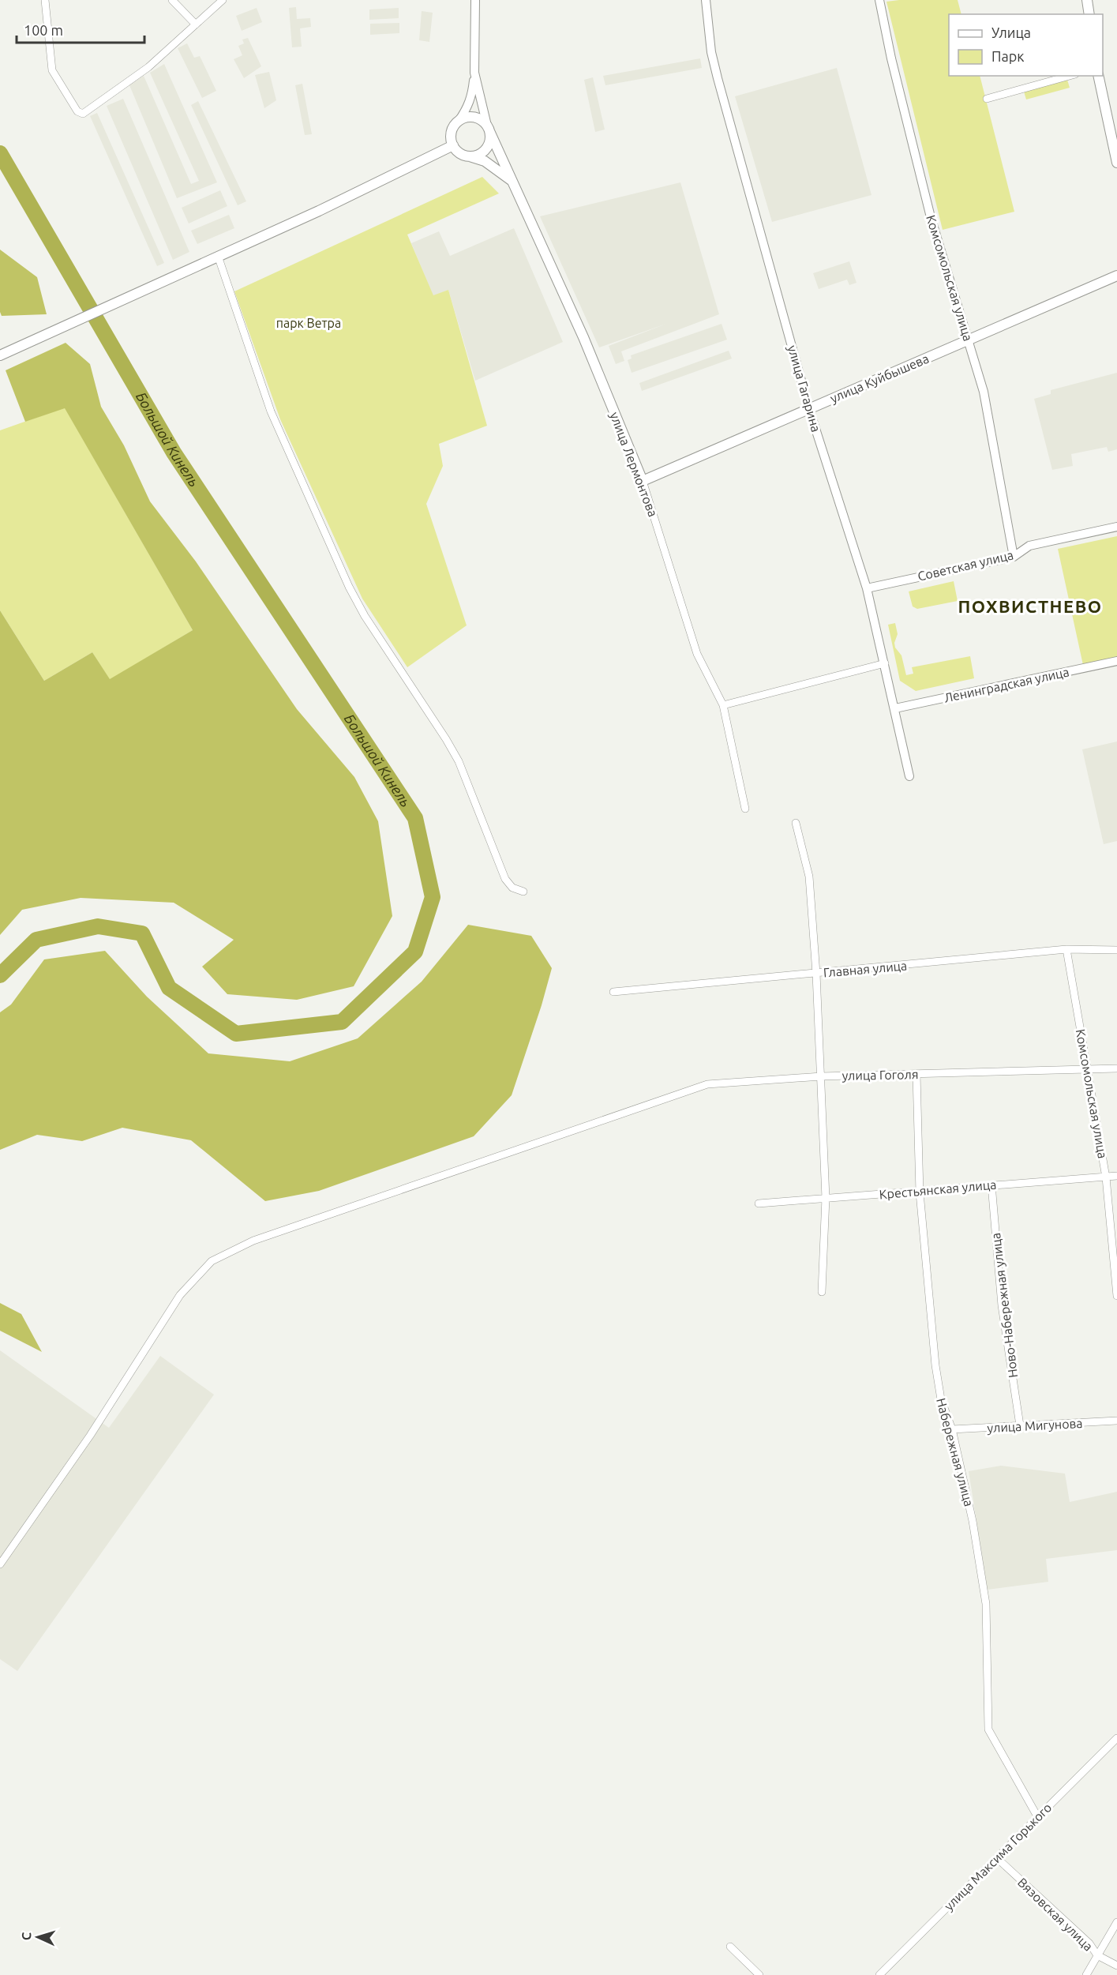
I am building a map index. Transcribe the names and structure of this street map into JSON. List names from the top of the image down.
{
  "streets": {
    "main road": ["улица Куйбышева", "улица Лермонтова"],
    "street": [
      "Комсомольская улица",
      "улица Гагарина",
      "Советская улица",
      "Ленинградская улица",
      "Главная улица",
      "улица Гоголя",
      "Крестьянская улица",
      "Ново-Набережная улица",
      "улица Мигунова",
      "Набережная улица",
      "улица Максима Горького",
      "Вязовская улица"
    ]
  },
  "crossings": [
    ["Комсомольская улица", "улица Куйбышева"],
    ["Комсомольская улица", "Советская улица"],
    ["Комсомольская улица", "Главная улица"],
    ["Комсомольская улица", "улица Гоголя"],
    ["Комсомольская улица", "Крестьянская улица"],
    ["улица Куйбышева", "улица Гагарина"],
    ["улица Куйбышева", "улица Лермонтова"],
    ["улица Гагарина", "Советская улица"],
    ["улица Гагарина", "Ленинградская улица"],
    ["улица Гоголя", "Набережная улица"],
    ["Крестьянская улица", "Ново-Набережная улица"],
    ["Крестьянская улица", "Набережная улица"],
    ["Ново-Набережная улица", "улица Мигунова"],
    ["улица Мигунова", "Набережная улица"],
    ["Набережная улица", "улица Максима Горького"],
    ["улица Максима Горького", "Вязовская улица"]
  ],
  "districts": ["ПОХВИСТНЕВО"],
  "water": ["Большой Кинель"],
  "parks": ["парк Ветра"],
  "legend": ["Улица", "Парк"],
  "scale_bar": "100 m",
  "north": "left"
}
